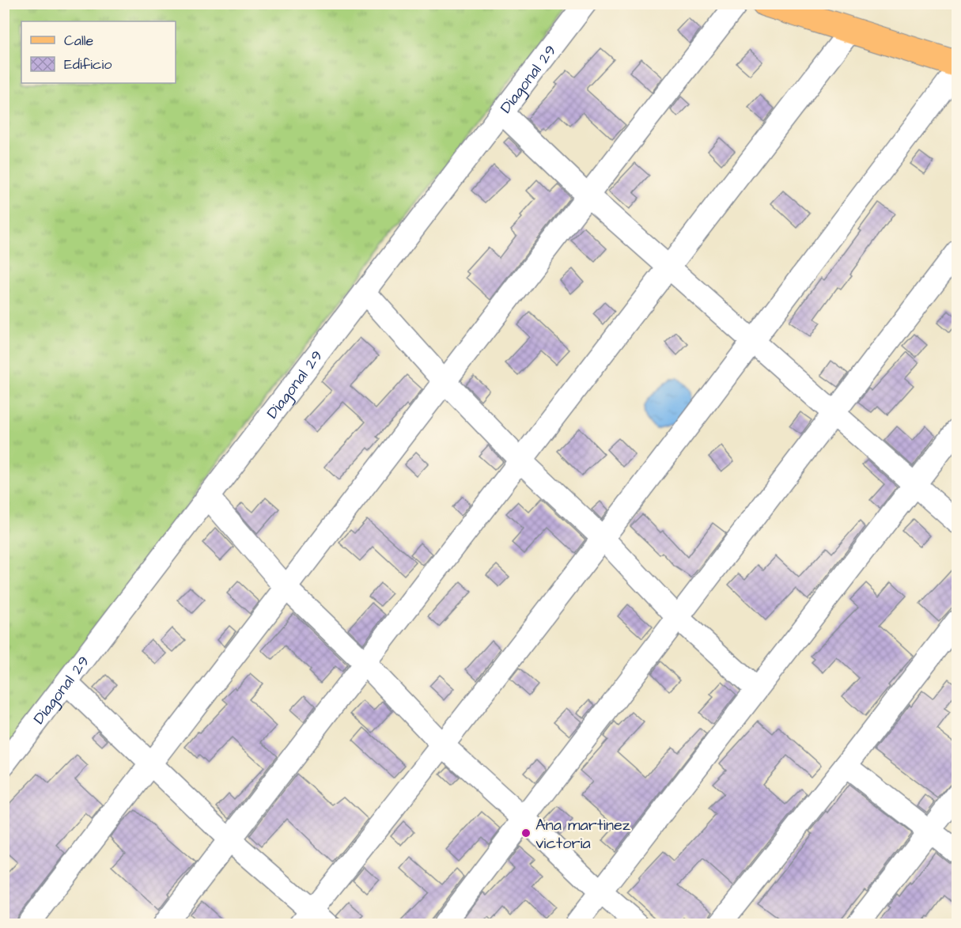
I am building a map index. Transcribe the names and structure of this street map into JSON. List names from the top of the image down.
{
  "streets": {
    "street": ["Diagonal 29"]
  },
  "places": ["Ana martinez victoria"],
  "legend": ["Calle", "Edificio"]
}
